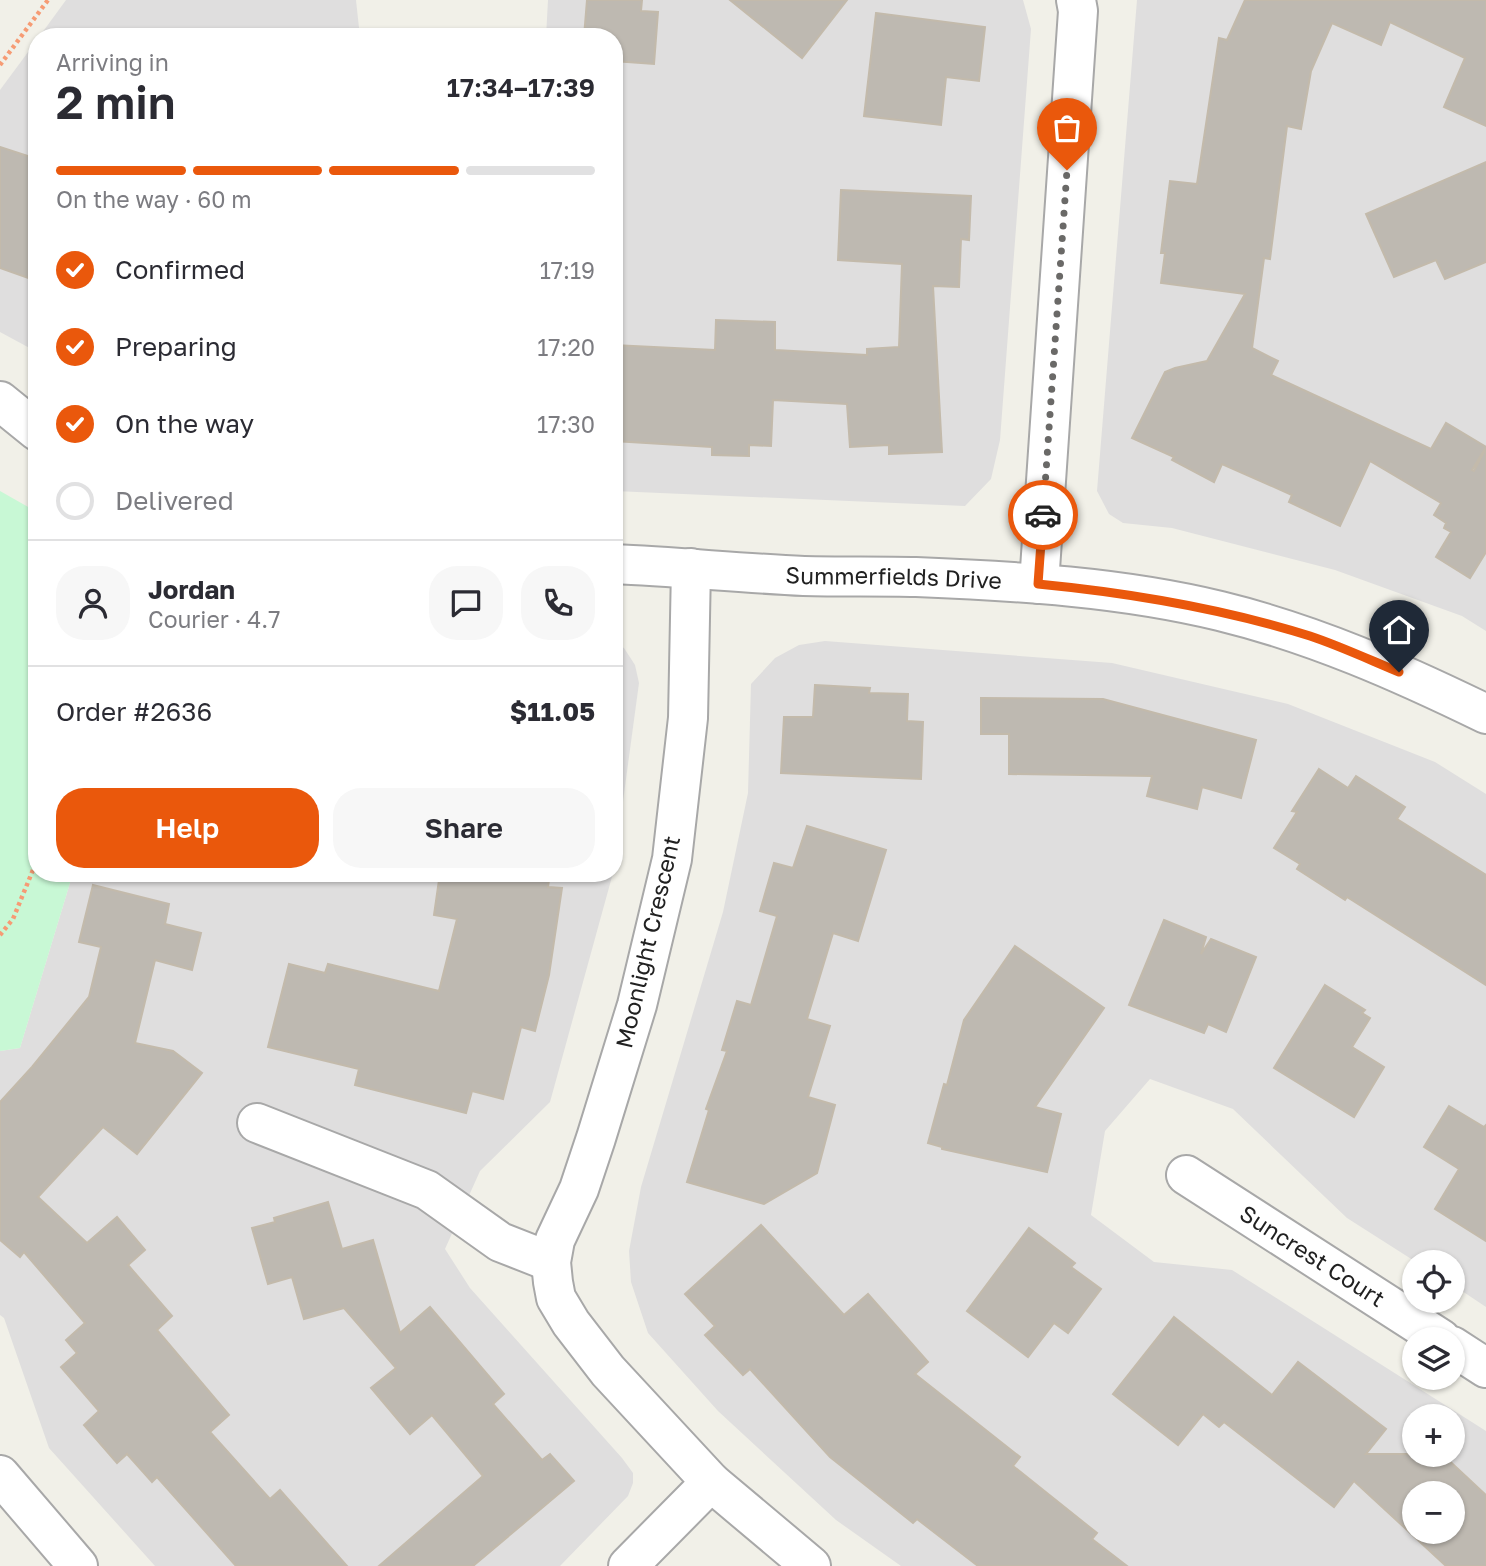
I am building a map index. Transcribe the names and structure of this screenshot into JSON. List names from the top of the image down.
{
  "streets": {
    "street": ["Summerfields Drive", "Moonlight Crescent", "Suncrest Court"]
  },
  "crossings": [
    ["Summerfields Drive", "Moonlight Crescent"]
  ],
  "page": {
    "heading": ["2 min", "Arriving in", "17:34–17:39"],
    "panel": [
      "Jordan",
      "Courier · 4.7",
      "Order #2636",
      "$11.05"
    ],
    "bar": "On the way · 60 m",
    "list": [
      ["Confirmed", "17:19"],
      ["Preparing", "17:20"],
      ["On the way", "17:30"],
      "Delivered"
    ],
    "buttons": ["Help", "Share"],
    "map_buttons": ["+", "−"]
  }
}
